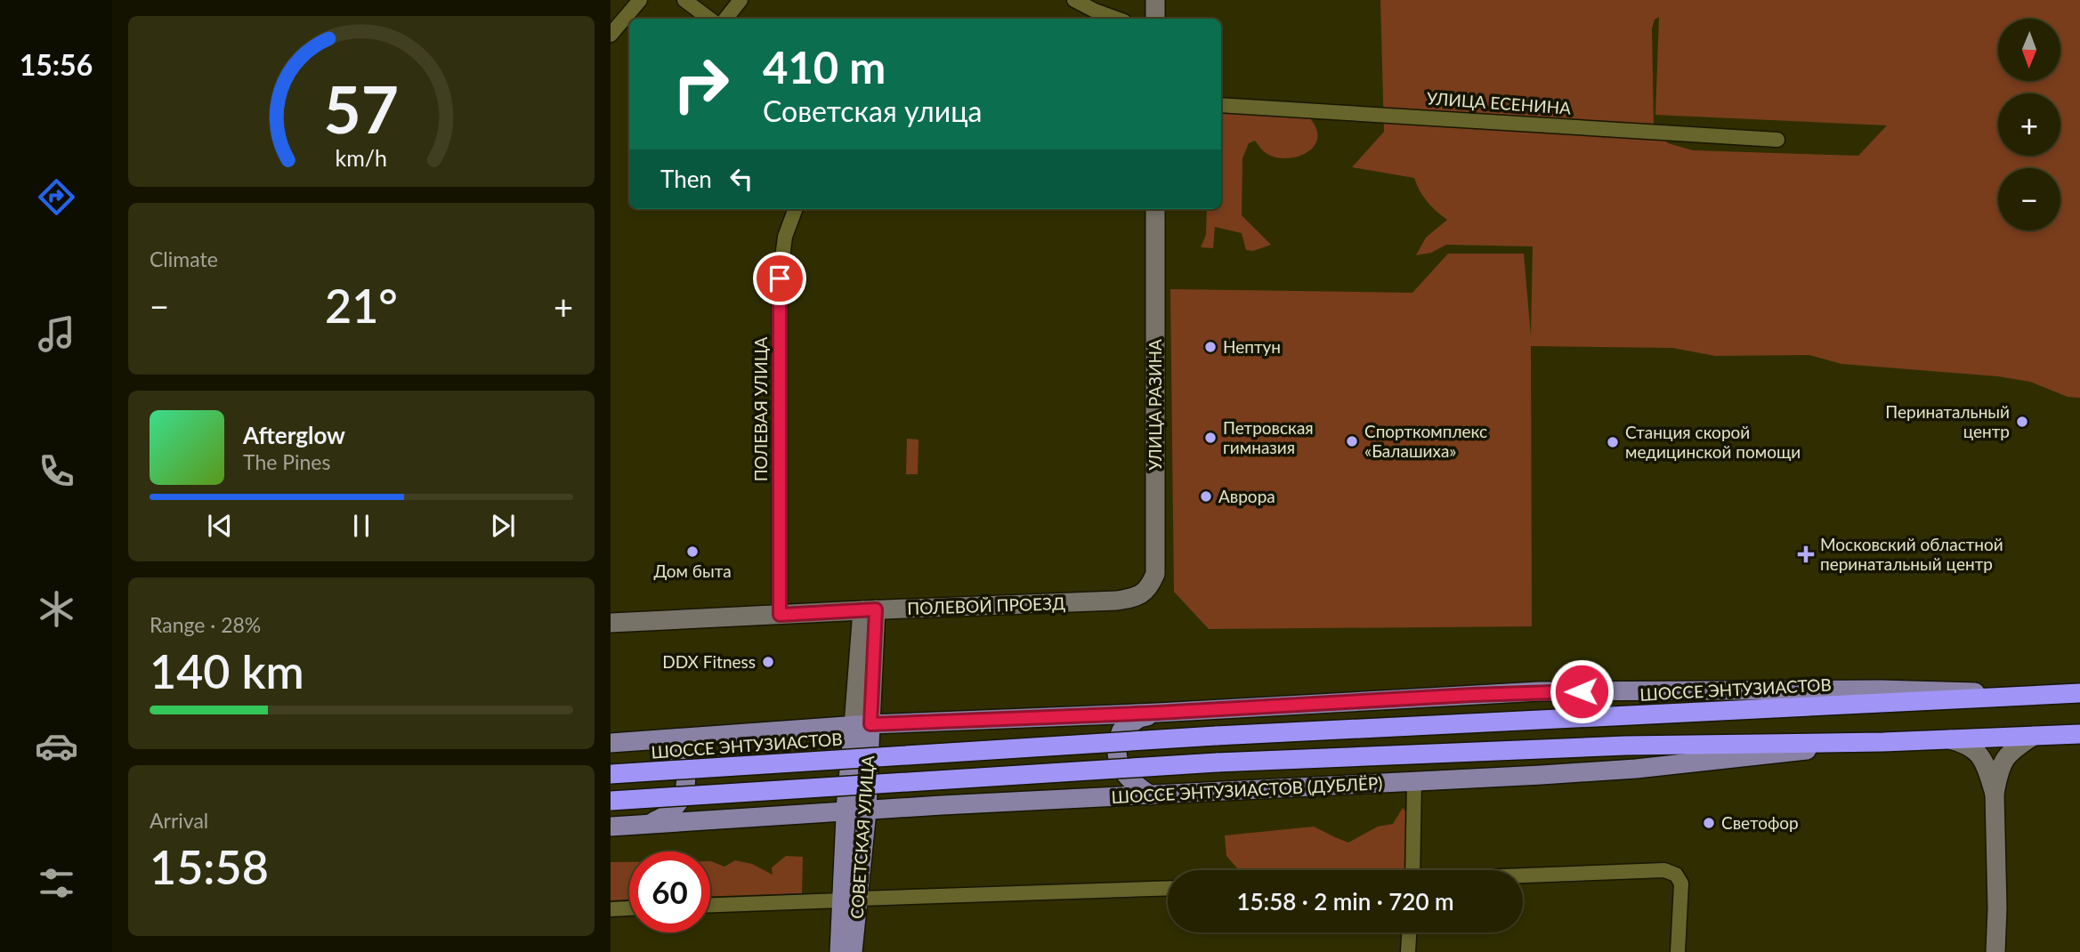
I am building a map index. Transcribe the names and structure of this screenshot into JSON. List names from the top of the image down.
{
  "streets": {
    "highway": ["ШОССЕ ЭНТУЗИАСТОВ"],
    "main road": [
      "УЛИЦА РАЗИНА",
      "ПОЛЕВОЙ ПРОЕЗД",
      "ШОССЕ ЭНТУЗИАСТОВ (ДУБЛЁР)",
      "СОВЕТСКАЯ УЛИЦА"
    ],
    "street": ["УЛИЦА ЕСЕНИНА", "ПОЛЕВАЯ УЛИЦА"]
  },
  "crossings": [
    ["УЛИЦА РАЗИНА", "ПОЛЕВОЙ ПРОЕЗД"],
    ["ПОЛЕВАЯ УЛИЦА", "ПОЛЕВОЙ ПРОЕЗД"],
    ["ПОЛЕВОЙ ПРОЕЗД", "СОВЕТСКАЯ УЛИЦА"],
    ["ШОССЕ ЭНТУЗИАСТОВ (ДУБЛЁР)", "СОВЕТСКАЯ УЛИЦА"]
  ],
  "places": {
    "other": [
      "Нептун",
      "Перинатальный центр",
      "Петровская гимназия",
      "Спорткомплекс «Балашиха»",
      "Станция скорой медицинской помощи",
      "Аврора",
      "Дом быта",
      "DDX Fitness",
      "Светофор"
    ],
    "health": ["Московский областной перинатальный центр"]
  },
  "north": "bottom",
  "page": {
    "tabs": "15:56",
    "map_buttons": ["+", "−"],
    "turn": ["410 m", "Советская улица"],
    "then": "Then",
    "tile": [
      "Climate",
      ["Range · 28%", "140 km"],
      ["Arrival", "15:58"]
    ],
    "heat": ["−", "21°", "+"],
    "song": ["Afterglow", "The Pines"],
    "limit": "60",
    "trip": "15:58 · 2 min · 720 m",
    "gauge": ["57", "km/h"]
  }
}
